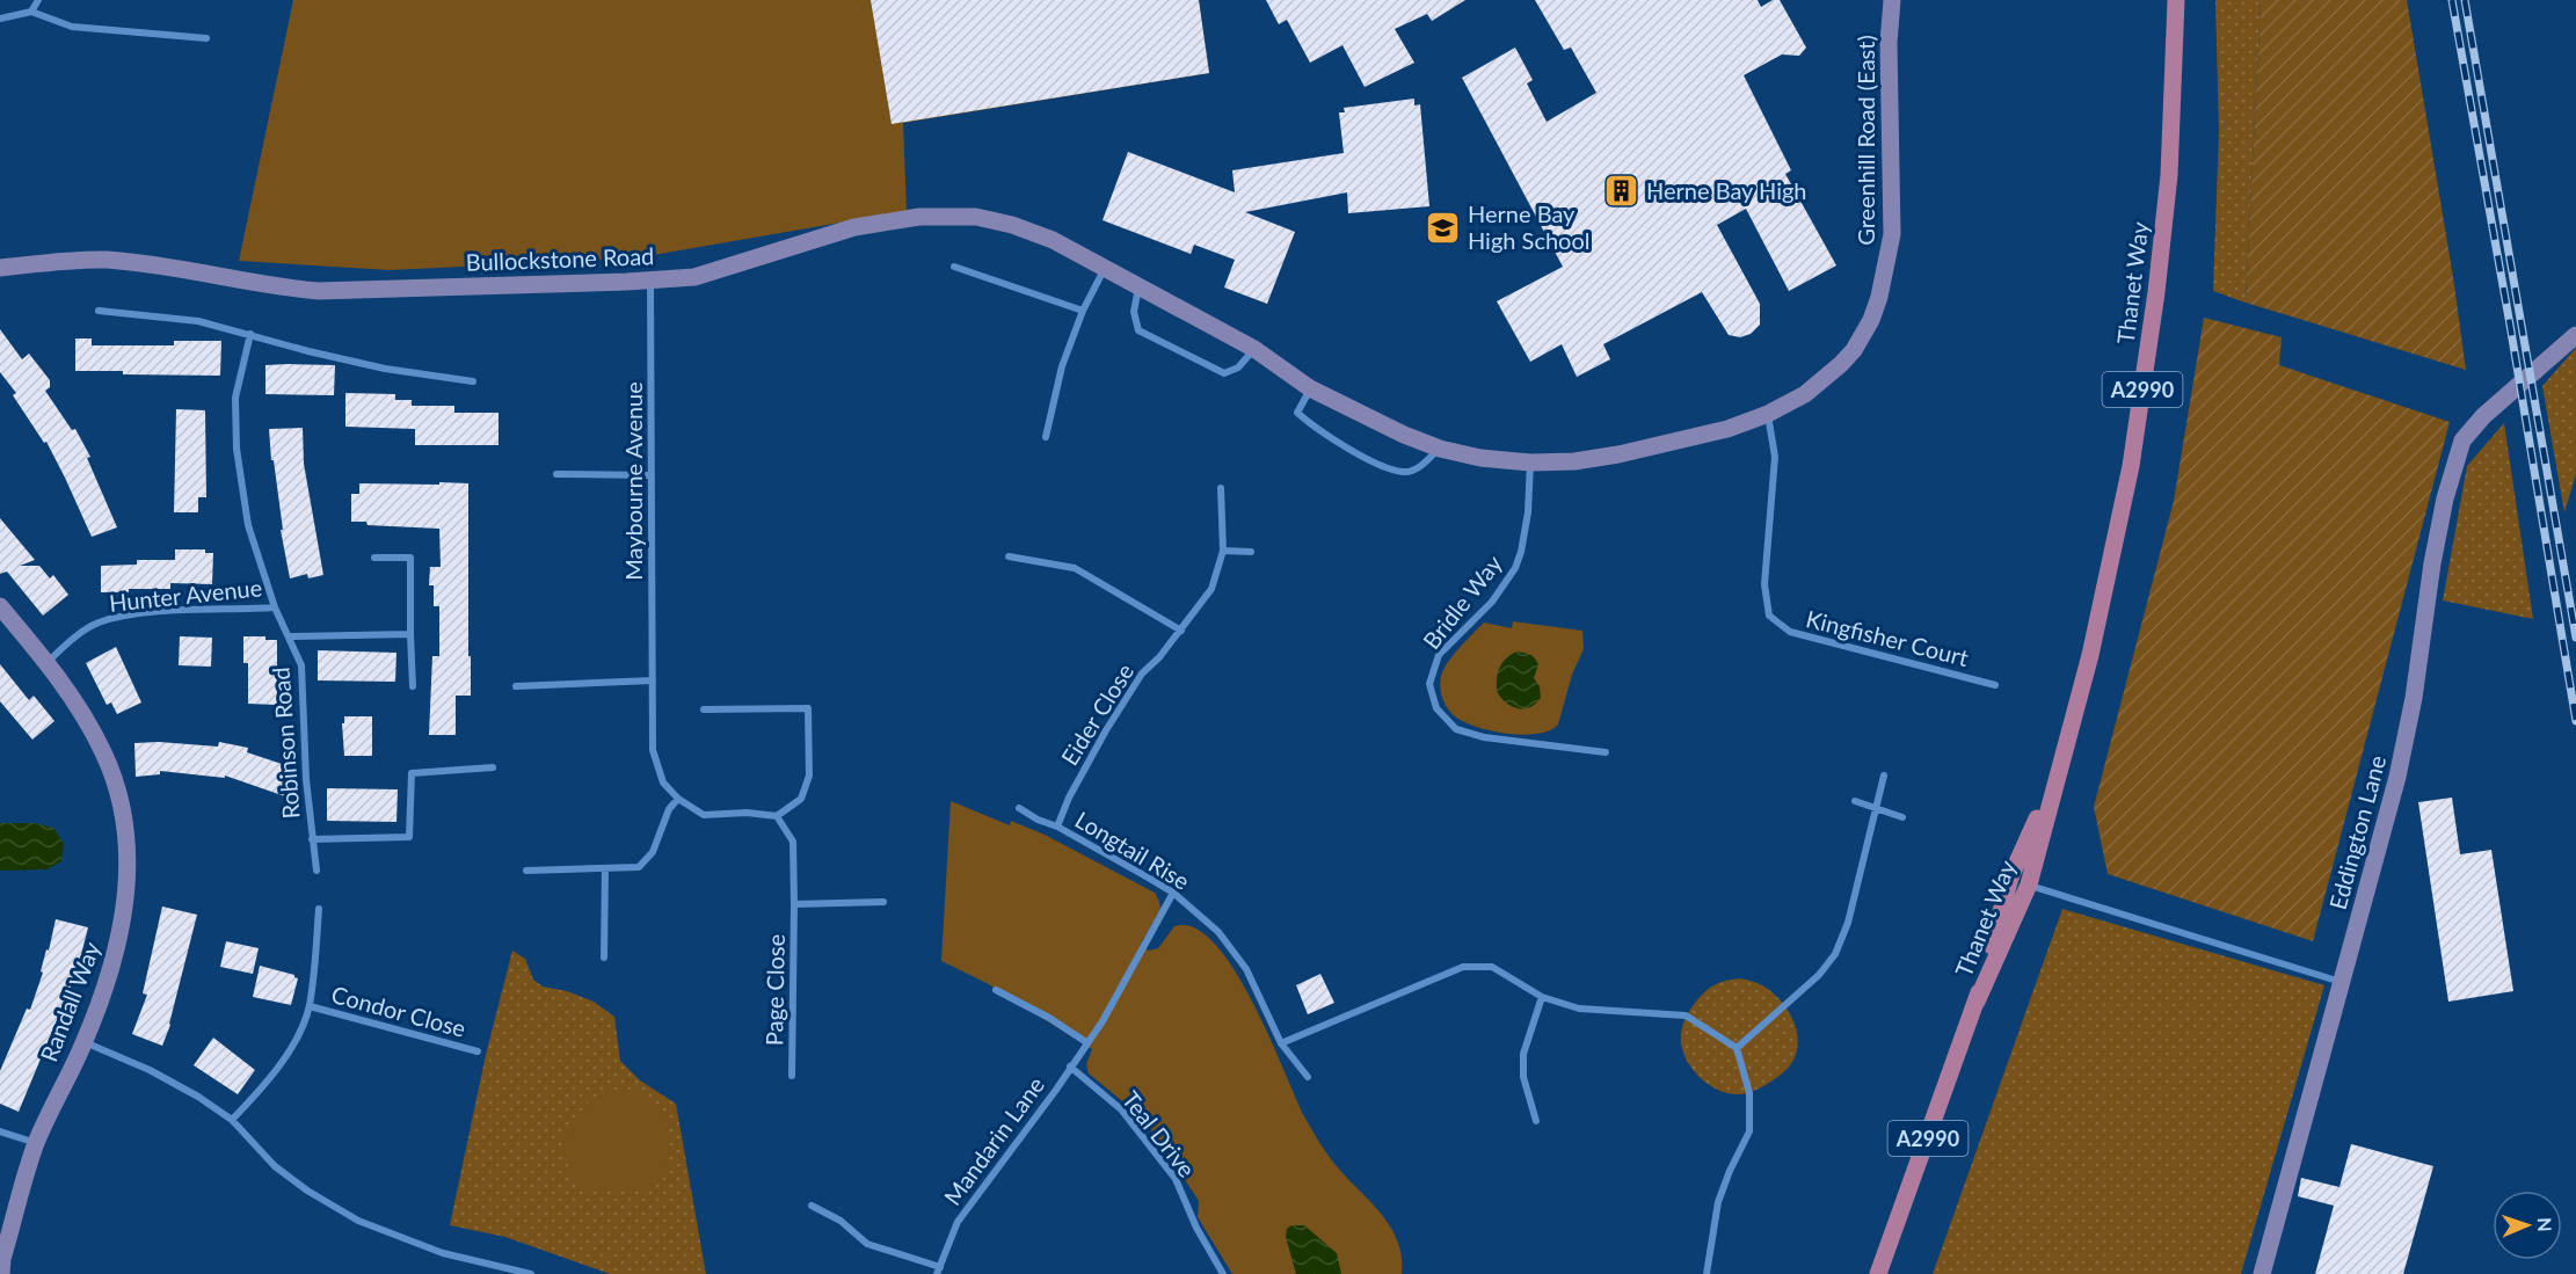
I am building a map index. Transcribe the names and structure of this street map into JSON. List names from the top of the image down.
{
  "streets": {
    "main road": ["Thanet Way", "A2990"],
    "street": [
      "Greenhill Road (East)",
      "Bullockstone Road",
      "Maybourne Avenue",
      "Hunter Avenue",
      "Bridle Way",
      "Kingfisher Court",
      "Eider Close",
      "Robinson Road",
      "Eddington Lane",
      "Longtail Rise",
      "Page Close",
      "Randall Way",
      "Condor Close",
      "Teal Drive",
      "Mandarin Lane"
    ]
  },
  "crossings": [
    ["Greenhill Road (East)", "Bullockstone Road"],
    ["Bullockstone Road", "Maybourne Avenue"],
    ["Bullockstone Road", "Bridle Way"],
    ["Bullockstone Road", "Kingfisher Court"],
    ["Hunter Avenue", "Robinson Road"],
    ["Hunter Avenue", "Randall Way"],
    ["Eider Close", "Longtail Rise"],
    ["Longtail Rise", "Mandarin Lane"],
    ["Teal Drive", "Mandarin Lane"]
  ],
  "places": {
    "building": ["Herne Bay High"],
    "school or university": ["Herne Bay High School"]
  },
  "north": "right"
}
